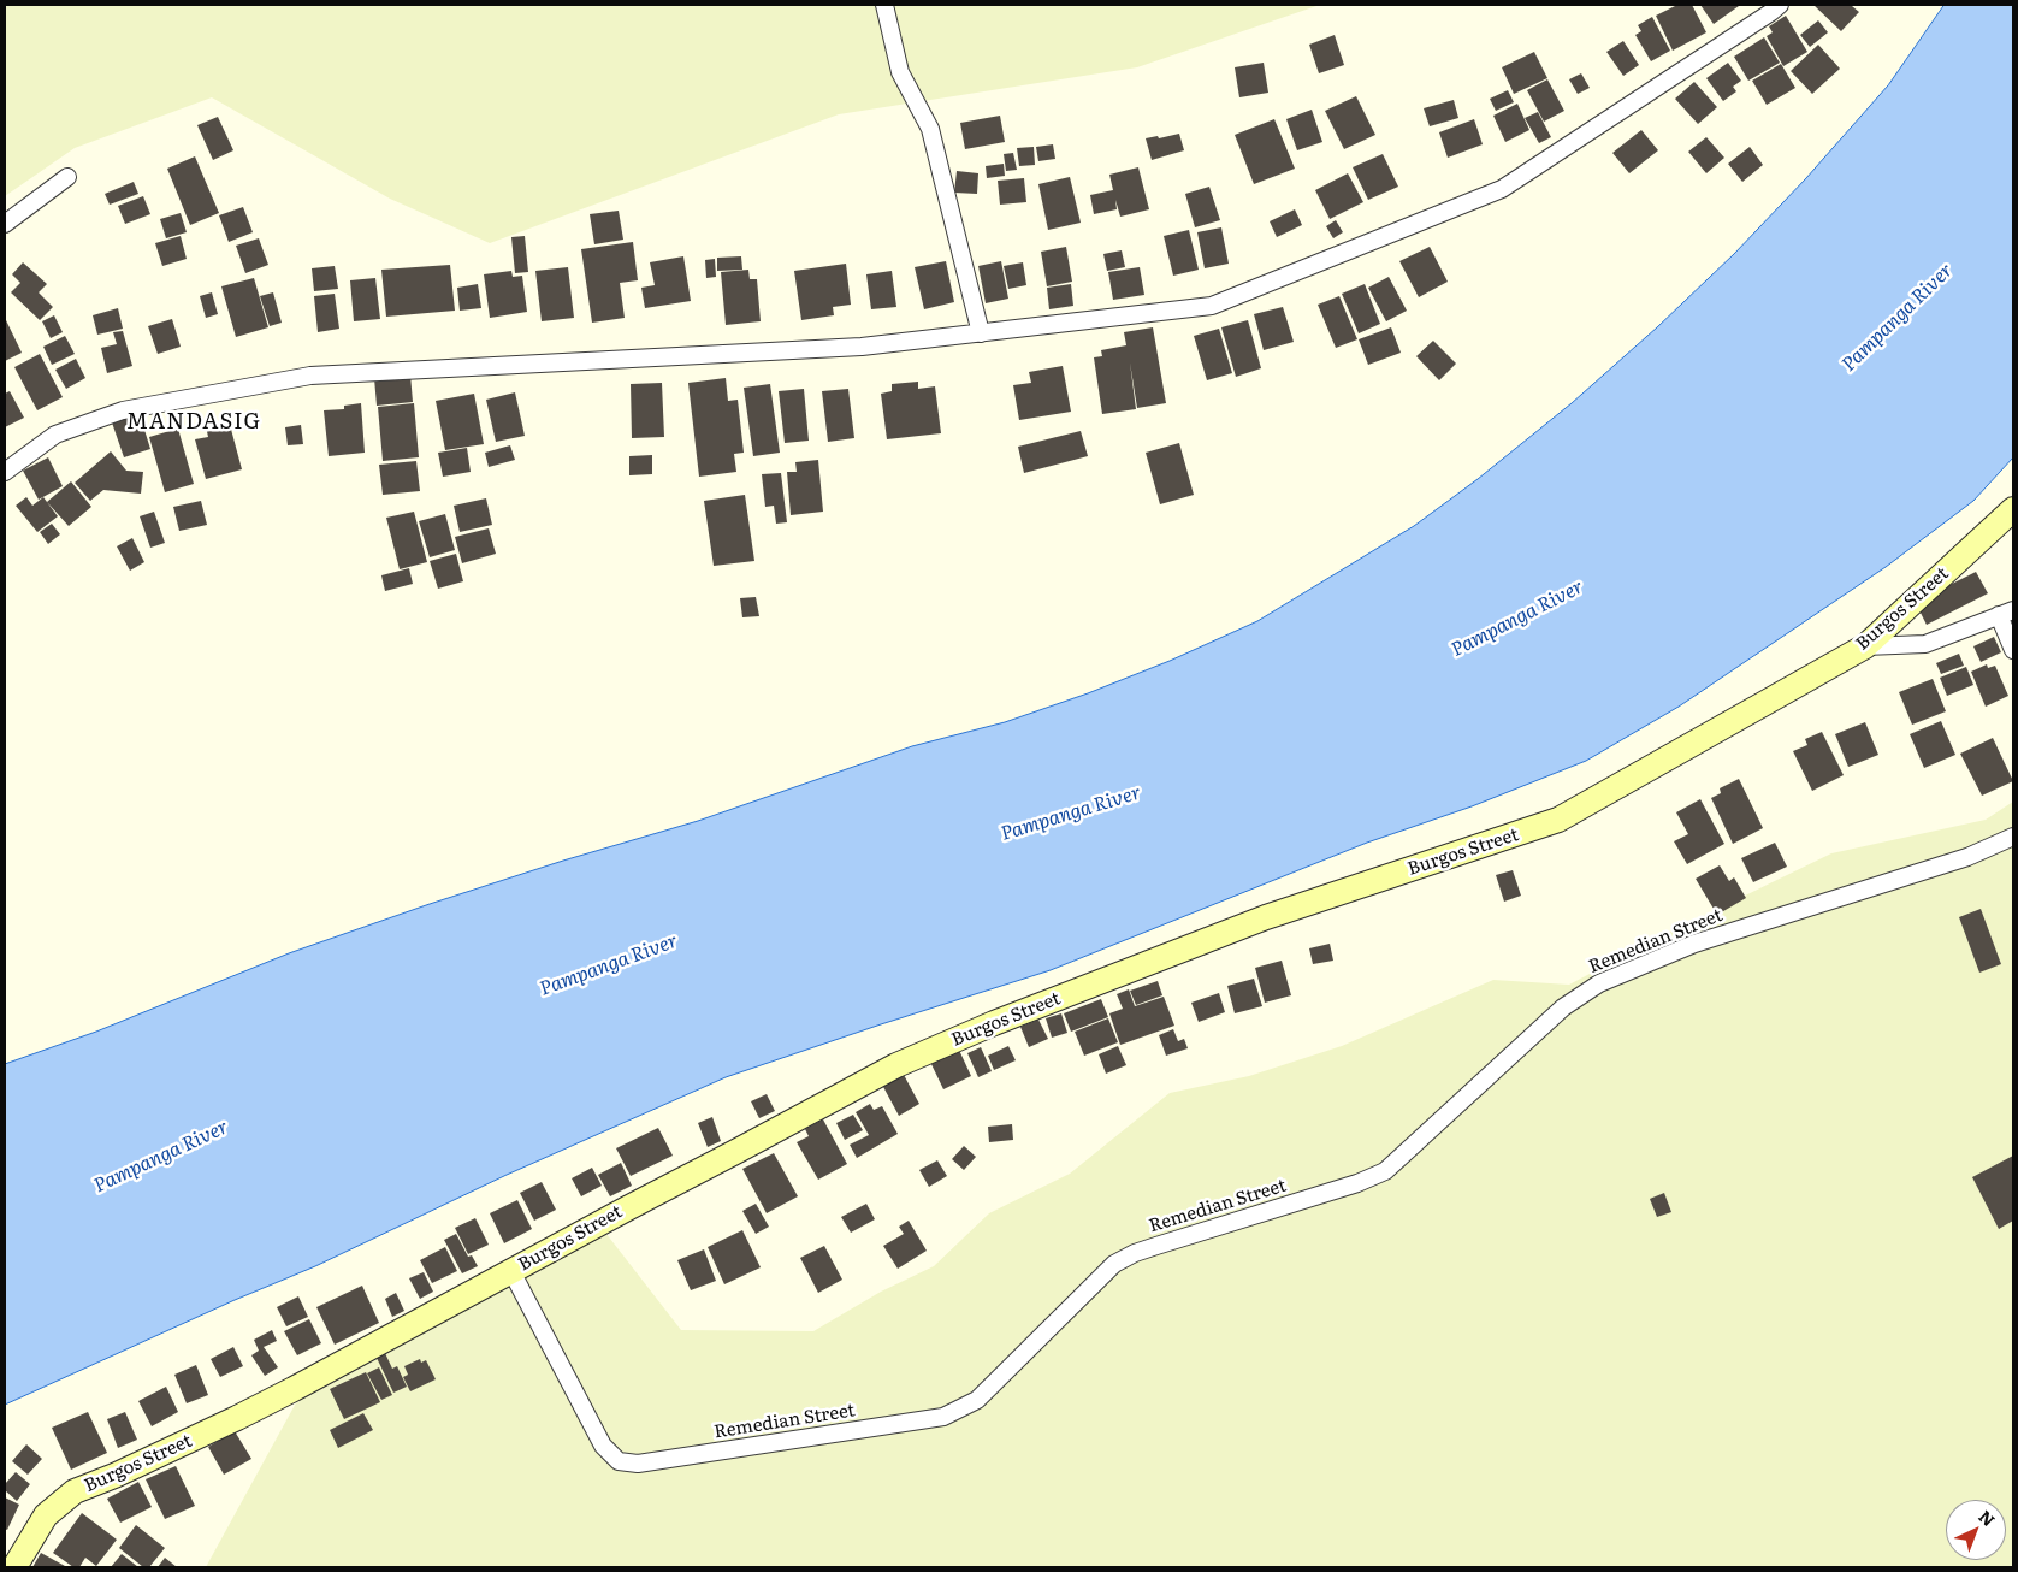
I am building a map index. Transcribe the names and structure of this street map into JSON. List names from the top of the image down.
{
  "streets": {
    "street": ["Burgos Street", "Remedian Street"]
  },
  "crossings": [
    ["Burgos Street", "Remedian Street"]
  ],
  "districts": ["MANDASIG"],
  "water": ["Pampanga River"],
  "north": "top right"
}
